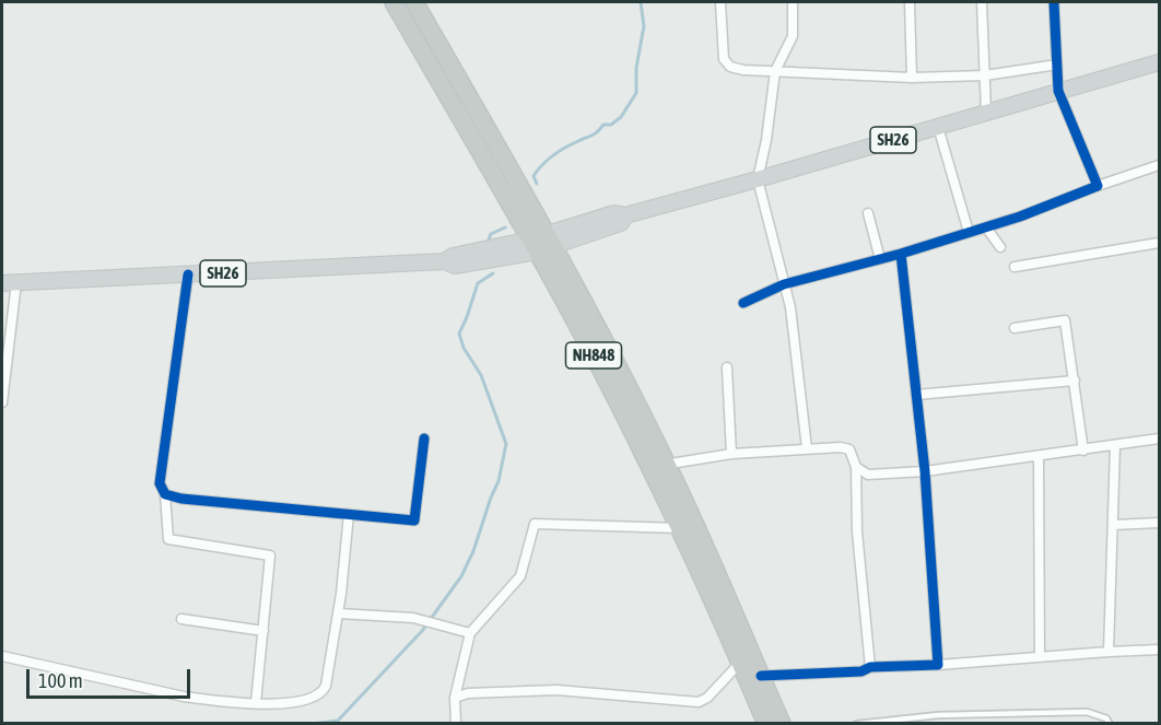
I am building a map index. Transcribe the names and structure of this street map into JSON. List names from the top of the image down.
{
  "streets": {
    "highway": ["NH848"],
    "main road": ["SH26"]
  },
  "crossings": [
    ["SH26", "NH848"]
  ],
  "scale_bar": "100 m"
}
